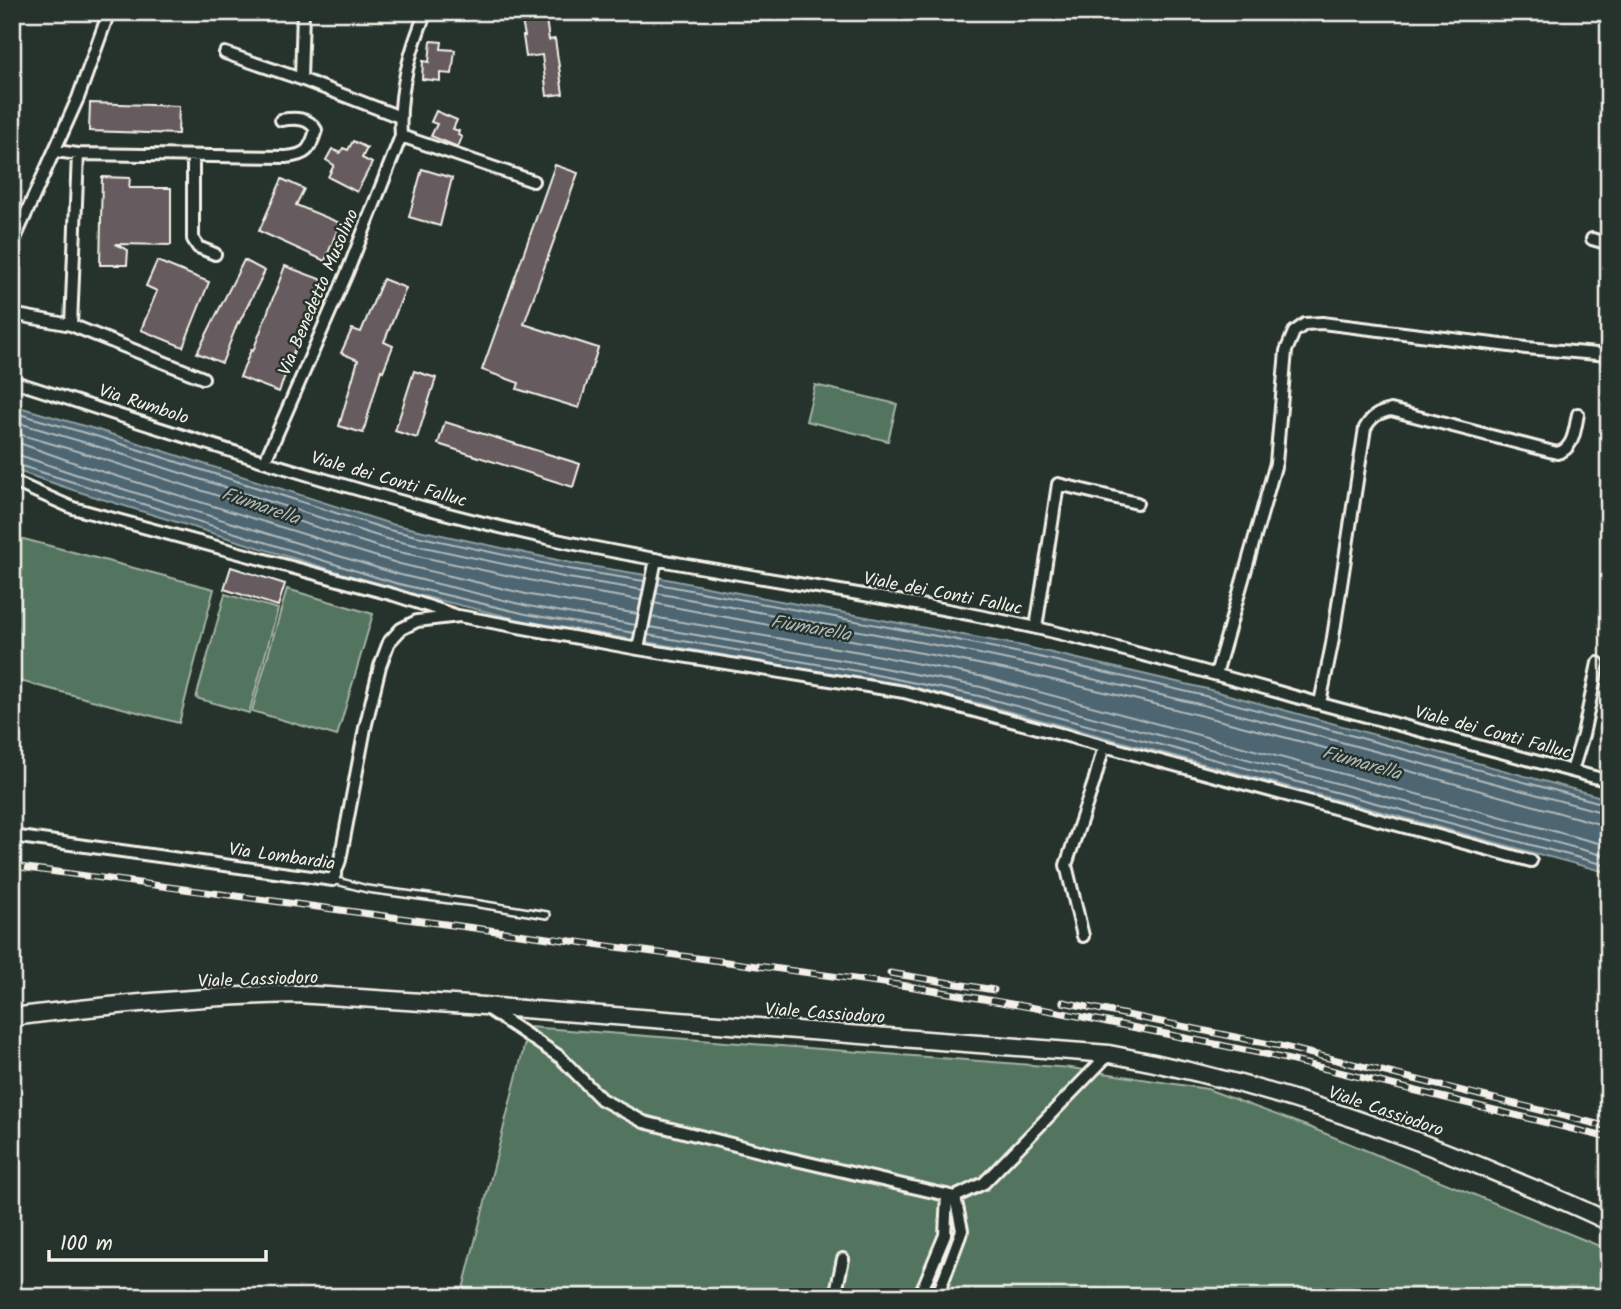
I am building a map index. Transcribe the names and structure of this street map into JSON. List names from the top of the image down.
{
  "streets": {
    "main road": ["Viale Cassiodoro"],
    "street": [
      "Via Benedetto Musolino",
      "Via Rumbolo",
      "Viale dei Conti Falluc",
      "Via Lombardia"
    ]
  },
  "crossings": [
    ["Via Benedetto Musolino", "Via Rumbolo"],
    ["Via Benedetto Musolino", "Viale dei Conti Falluc"],
    ["Via Rumbolo", "Viale dei Conti Falluc"]
  ],
  "water": ["Fiumarella"],
  "scale_bar": "100 m"
}
